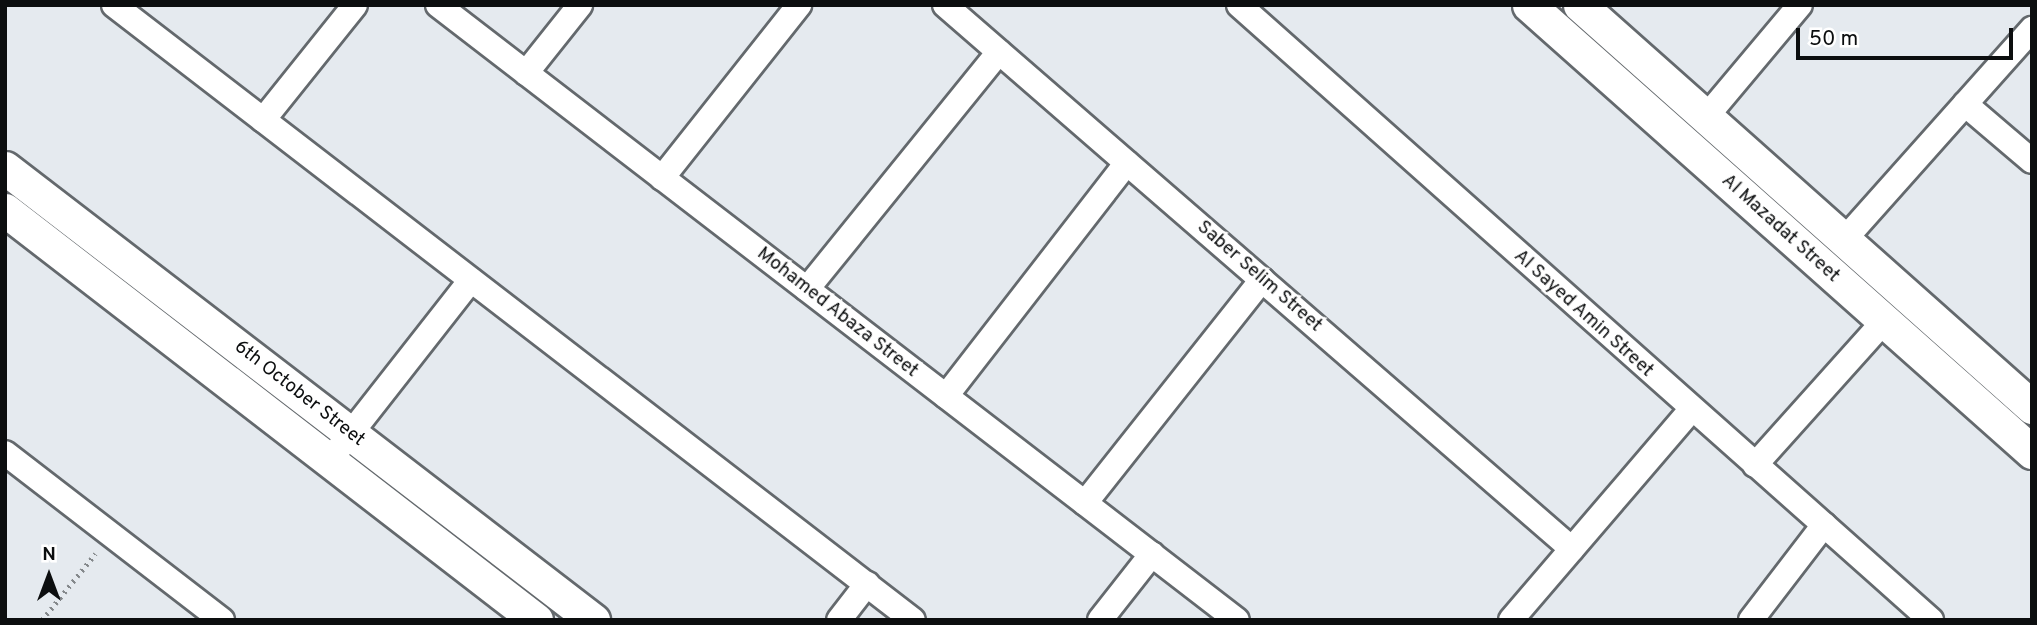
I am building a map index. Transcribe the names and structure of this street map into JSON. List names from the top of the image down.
{
  "streets": {
    "street": [
      "Al Mazadat Street",
      "Saber Selim Street",
      "Mohamed Abaza Street",
      "Al Sayed Amin Street",
      "6th October Street"
    ]
  },
  "scale_bar": "50 m",
  "north": "top"
}
